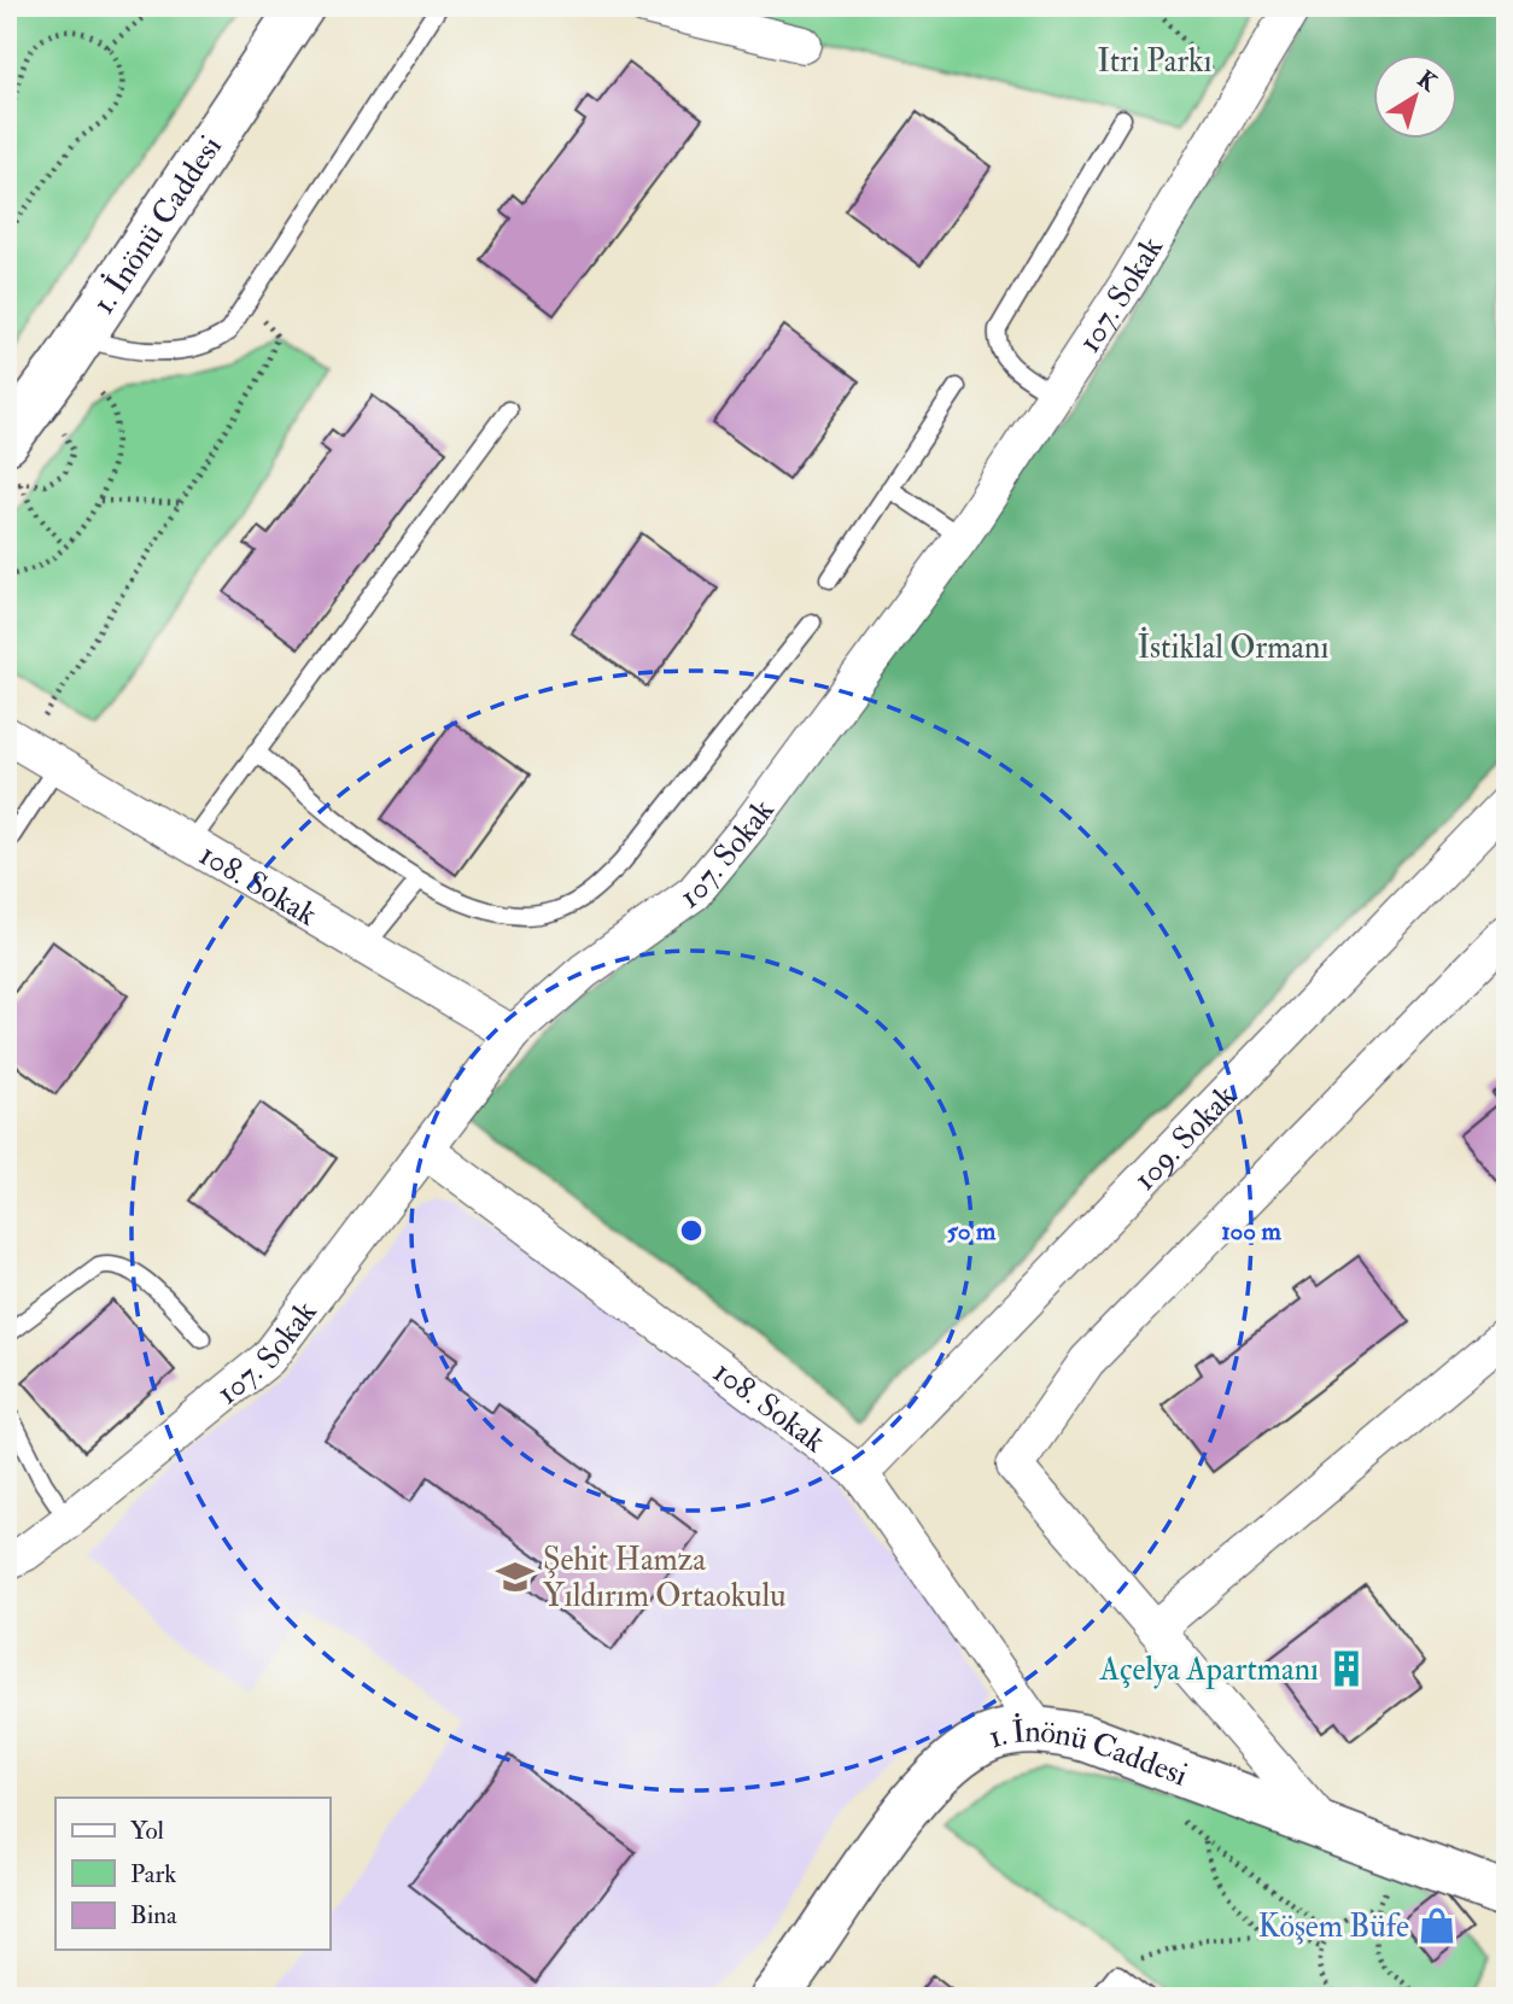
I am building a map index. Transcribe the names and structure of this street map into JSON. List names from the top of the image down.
{
  "streets": {
    "street": [
      "1. İnönü Caddesi",
      "107. Sokak",
      "108. Sokak",
      "109. Sokak"
    ]
  },
  "crossings": [
    ["1. İnönü Caddesi", "108. Sokak"],
    ["107. Sokak", "108. Sokak"],
    ["108. Sokak", "109. Sokak"]
  ],
  "parks": ["Itri Parkı", "İstiklal Ormanı"],
  "places": {
    "school or university": ["Şehit Hamza Yıldırım Ortaokulu"],
    "building": ["Açelya Apartmanı"],
    "shop": ["Köşem Büfe"]
  },
  "legend": ["Yol", "Park", "Bina"],
  "north": "top right",
  "rings": ["50 m", "100 m"]
}
